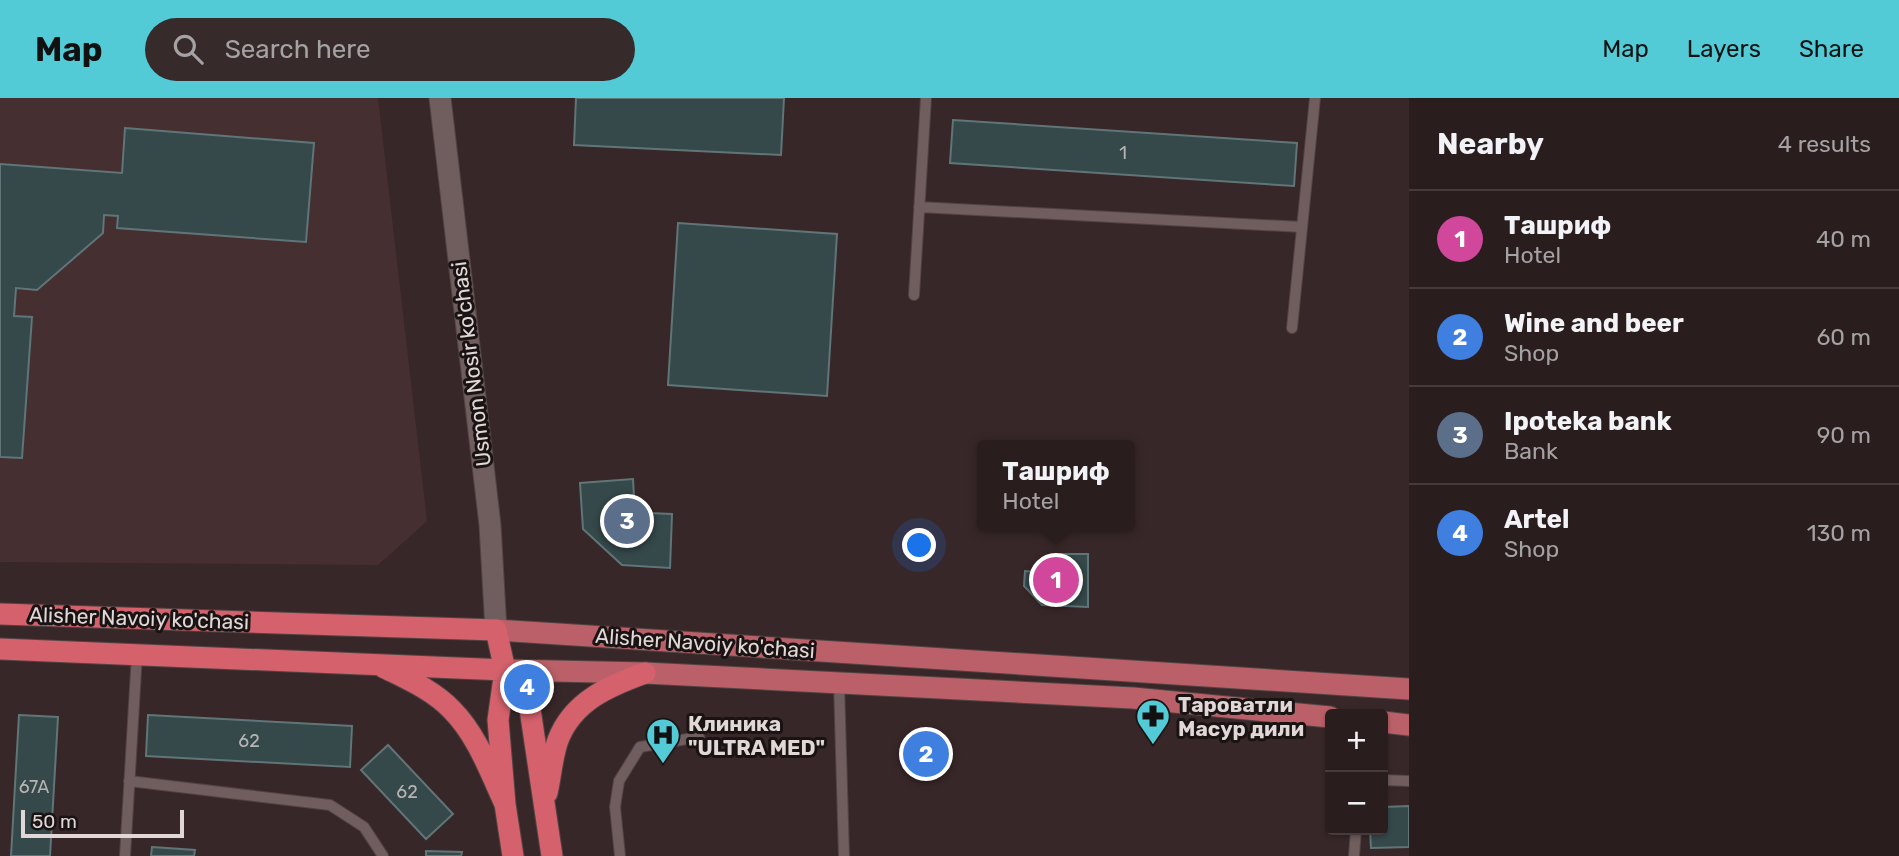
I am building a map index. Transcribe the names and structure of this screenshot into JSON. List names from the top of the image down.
{
  "streets": {
    "highway": ["Alisher Navoiy ko'chasi"],
    "street": ["Usmon Nosir ko'chasi"]
  },
  "crossings": [
    ["Usmon Nosir ko'chasi", "Alisher Navoiy ko'chasi"]
  ],
  "places": {
    "pharmacy": ["Тароватли Масур дили"],
    "hospital": ["Клиника \"ULTRA MED\""]
  },
  "house_numbers": [
    "1",
    "62",
    "67A",
    "62"
  ],
  "scale_bar": "50 m",
  "page": {
    "header": "Map",
    "search": "Search here",
    "nav": ["Map", "Layers", "Share"],
    "heading": ["Nearby", "4 results"],
    "list": [
      {
        "mark": "1",
        "name": "Ташриф",
        "note": "Hotel",
        "value": "40 m"
      },
      {
        "mark": "2",
        "name": "Wine and beer",
        "note": "Shop",
        "value": "60 m"
      },
      {
        "mark": "3",
        "name": "Ipoteka bank",
        "note": "Bank",
        "value": "90 m"
      },
      {
        "mark": "4",
        "name": "Artel",
        "note": "Shop",
        "value": "130 m"
      }
    ],
    "popup": ["Ташриф", "Hotel"],
    "pins": [
      "3",
      "1",
      "4",
      "2"
    ],
    "map_buttons": ["+", "−"],
    "scale": "50 m"
  }
}
